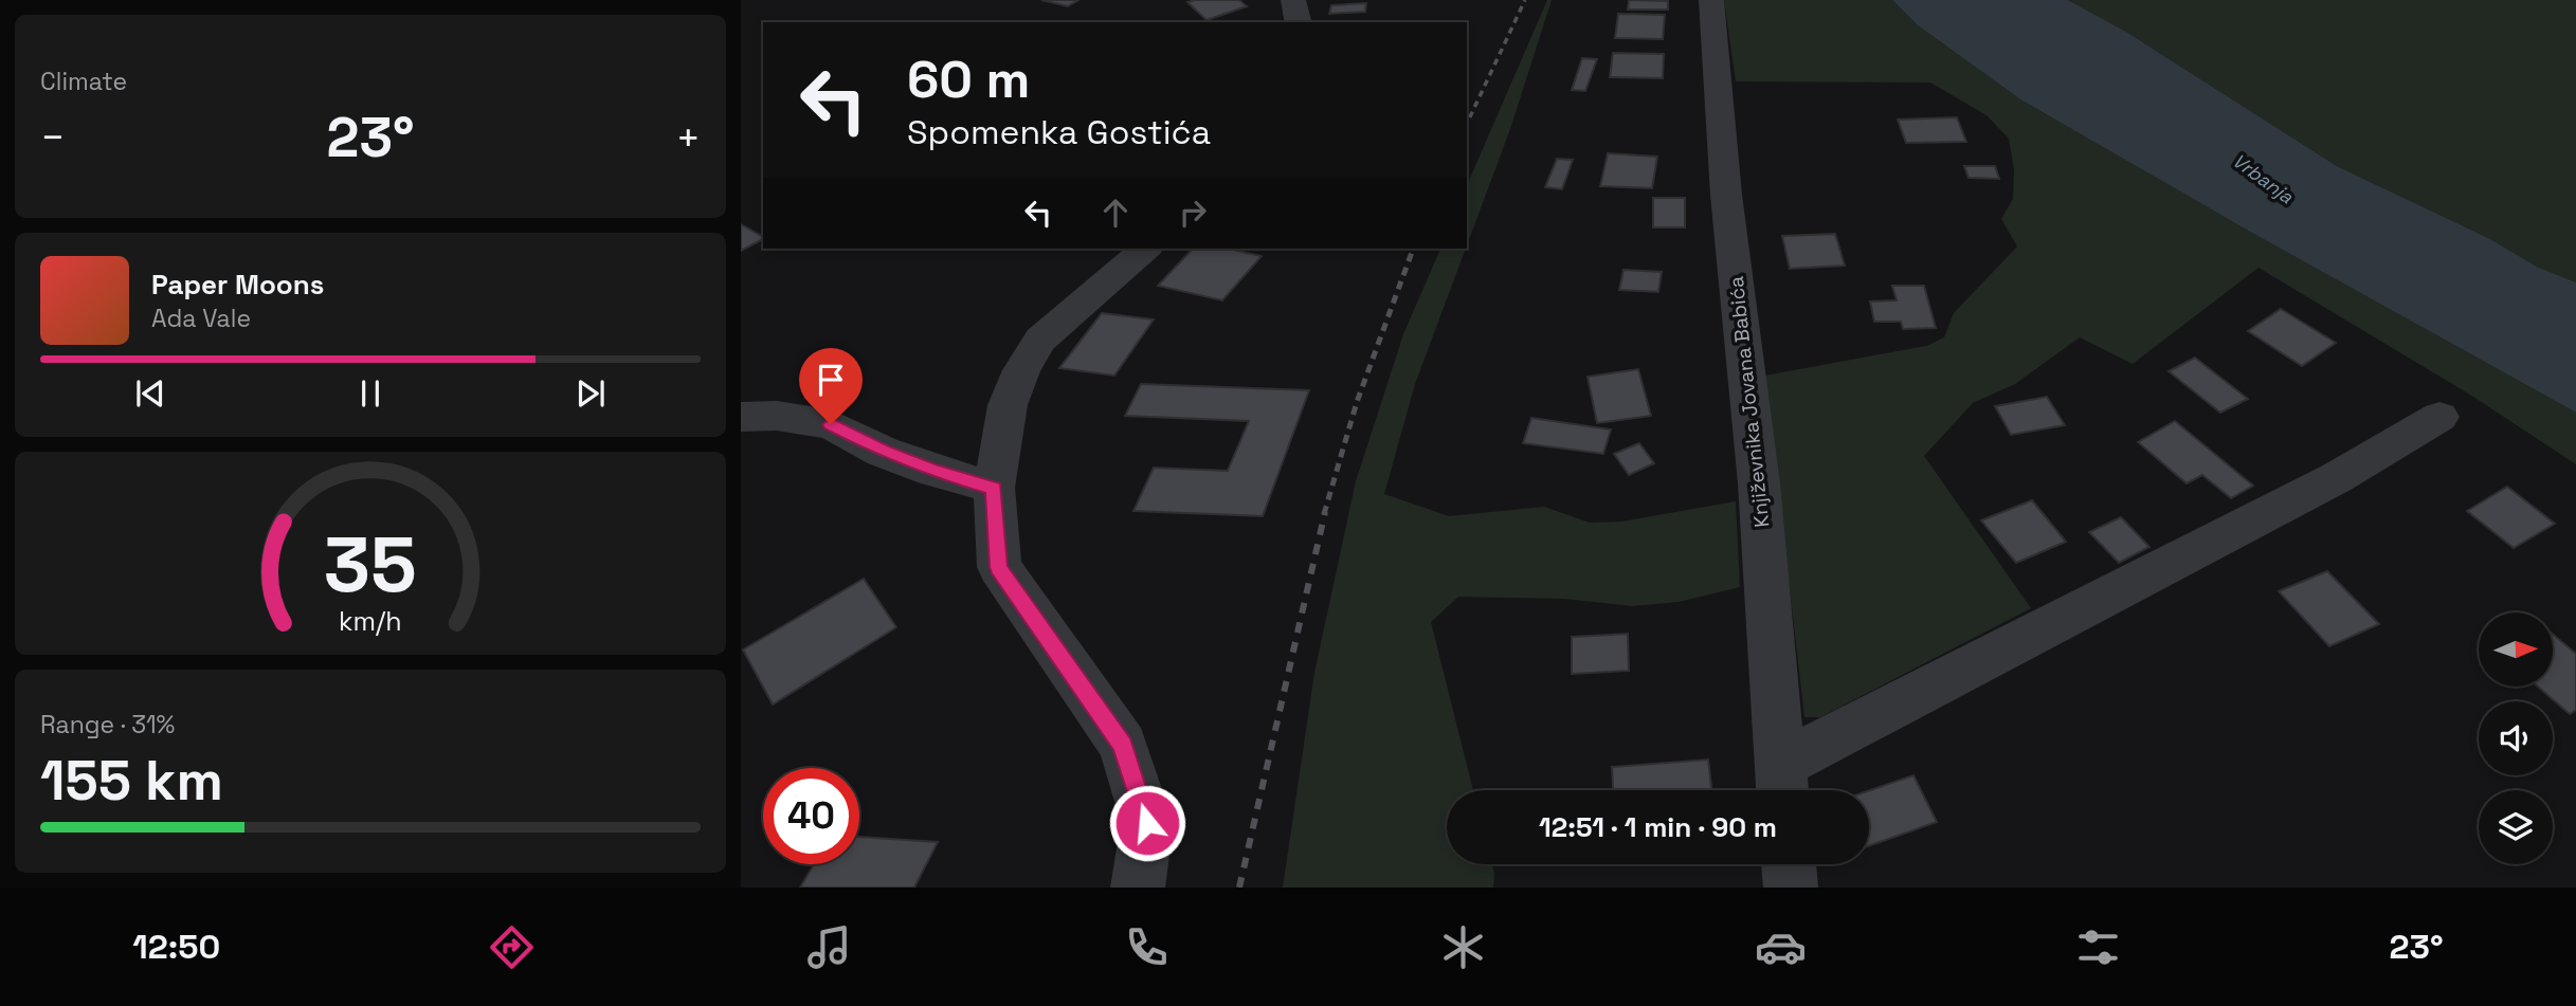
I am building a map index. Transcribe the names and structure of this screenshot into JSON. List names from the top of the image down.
{
  "streets": {
    "street": ["Književnika Jovana Babića"]
  },
  "water": ["Vrbanja"],
  "north": "right",
  "page": {
    "tile": [
      "Climate",
      ["Range · 31%", "155 km"]
    ],
    "turn": ["60 m", "Spomenka Gostića"],
    "heat": ["−", "23°", "+"],
    "song": ["Paper Moons", "Ada Vale"],
    "limit": "40",
    "trip": "12:51 · 1 min · 90 m",
    "tabs": ["12:50", "23°"],
    "gauge": ["35", "km/h"]
  }
}
